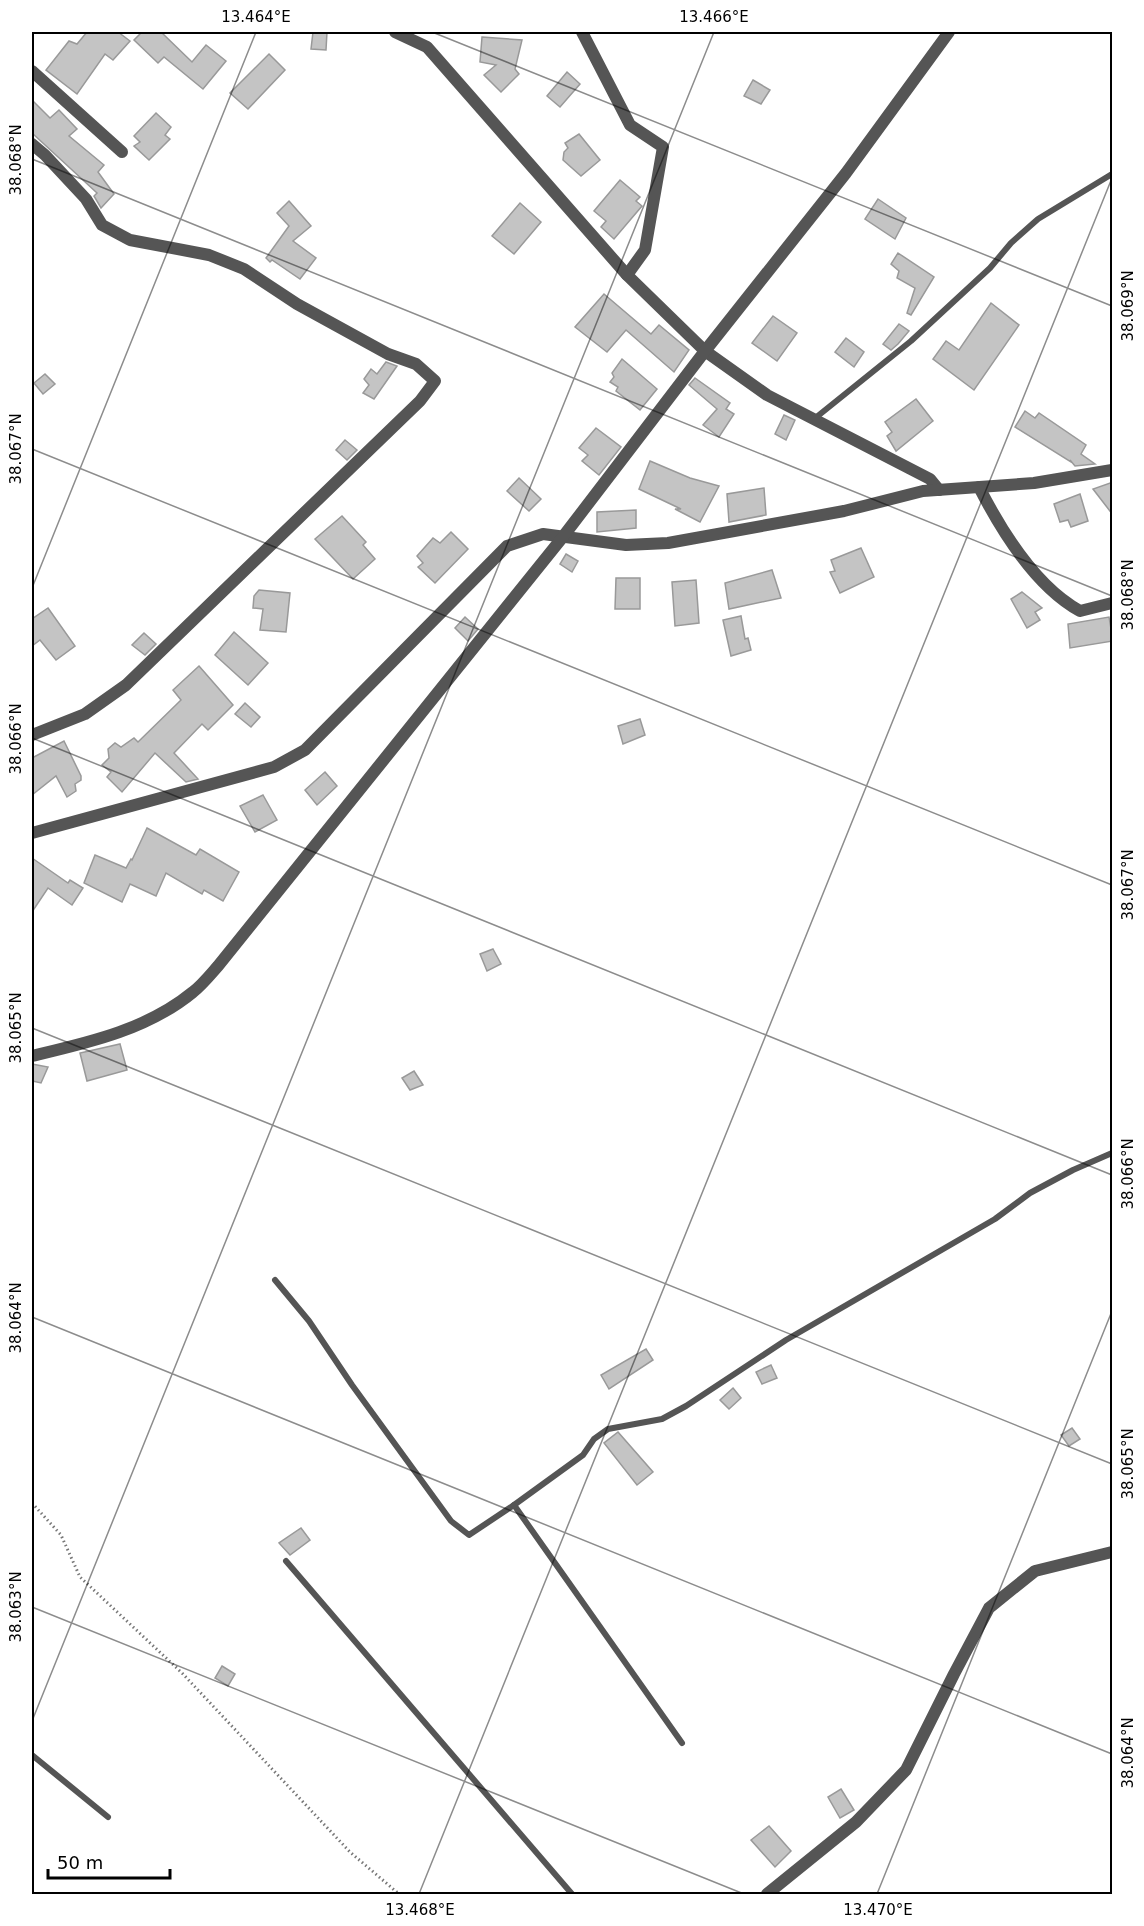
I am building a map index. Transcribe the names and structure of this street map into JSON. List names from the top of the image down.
{
  "scale_bar": "50 m",
  "coordinates": [
    "13.464°E",
    "13.466°E",
    "38.068°N",
    "38.069°N",
    "38.067°N",
    "38.066°N",
    "38.065°N",
    "38.064°N",
    "38.063°N",
    "13.468°E",
    "13.470°E"
  ]
}
